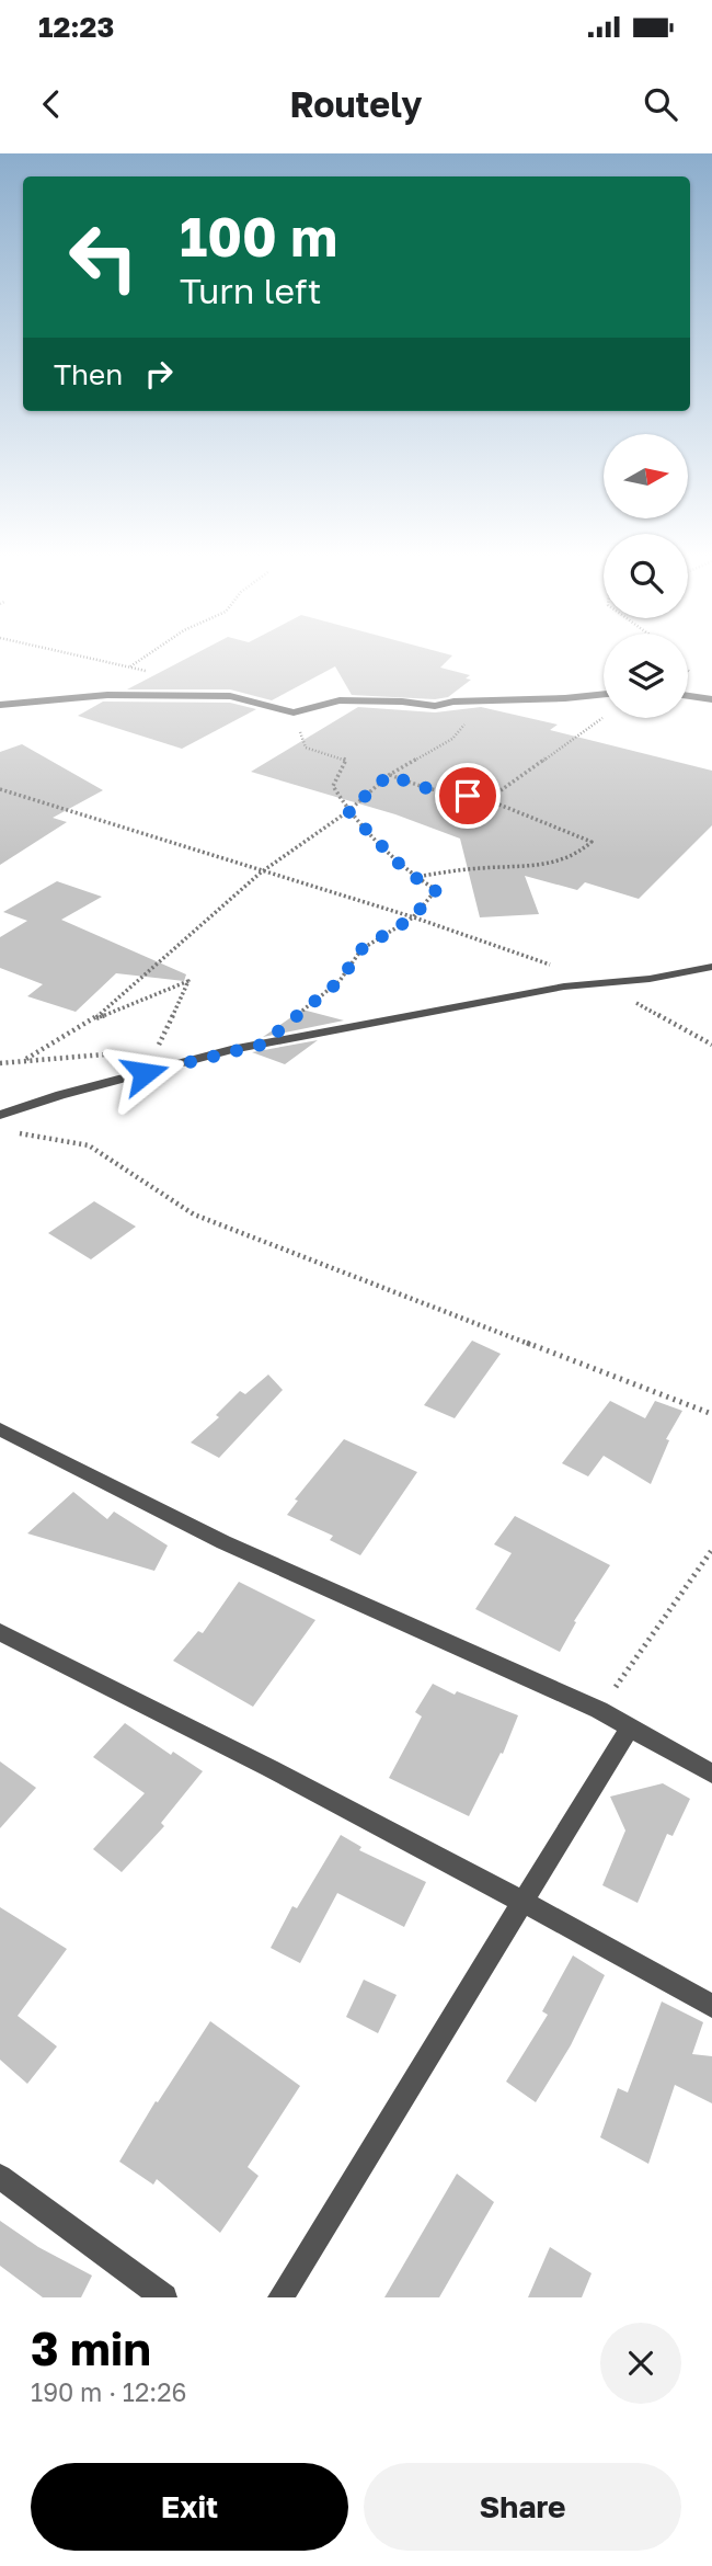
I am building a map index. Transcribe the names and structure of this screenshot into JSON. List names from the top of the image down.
{
  "north": "right",
  "page": {
    "status": "12:23",
    "header": "Routely",
    "turn": ["100 m", "Turn left"],
    "then": "Then",
    "heading": ["3 min", "190 m · 12:26"],
    "buttons": ["Exit", "Share"]
  }
}
